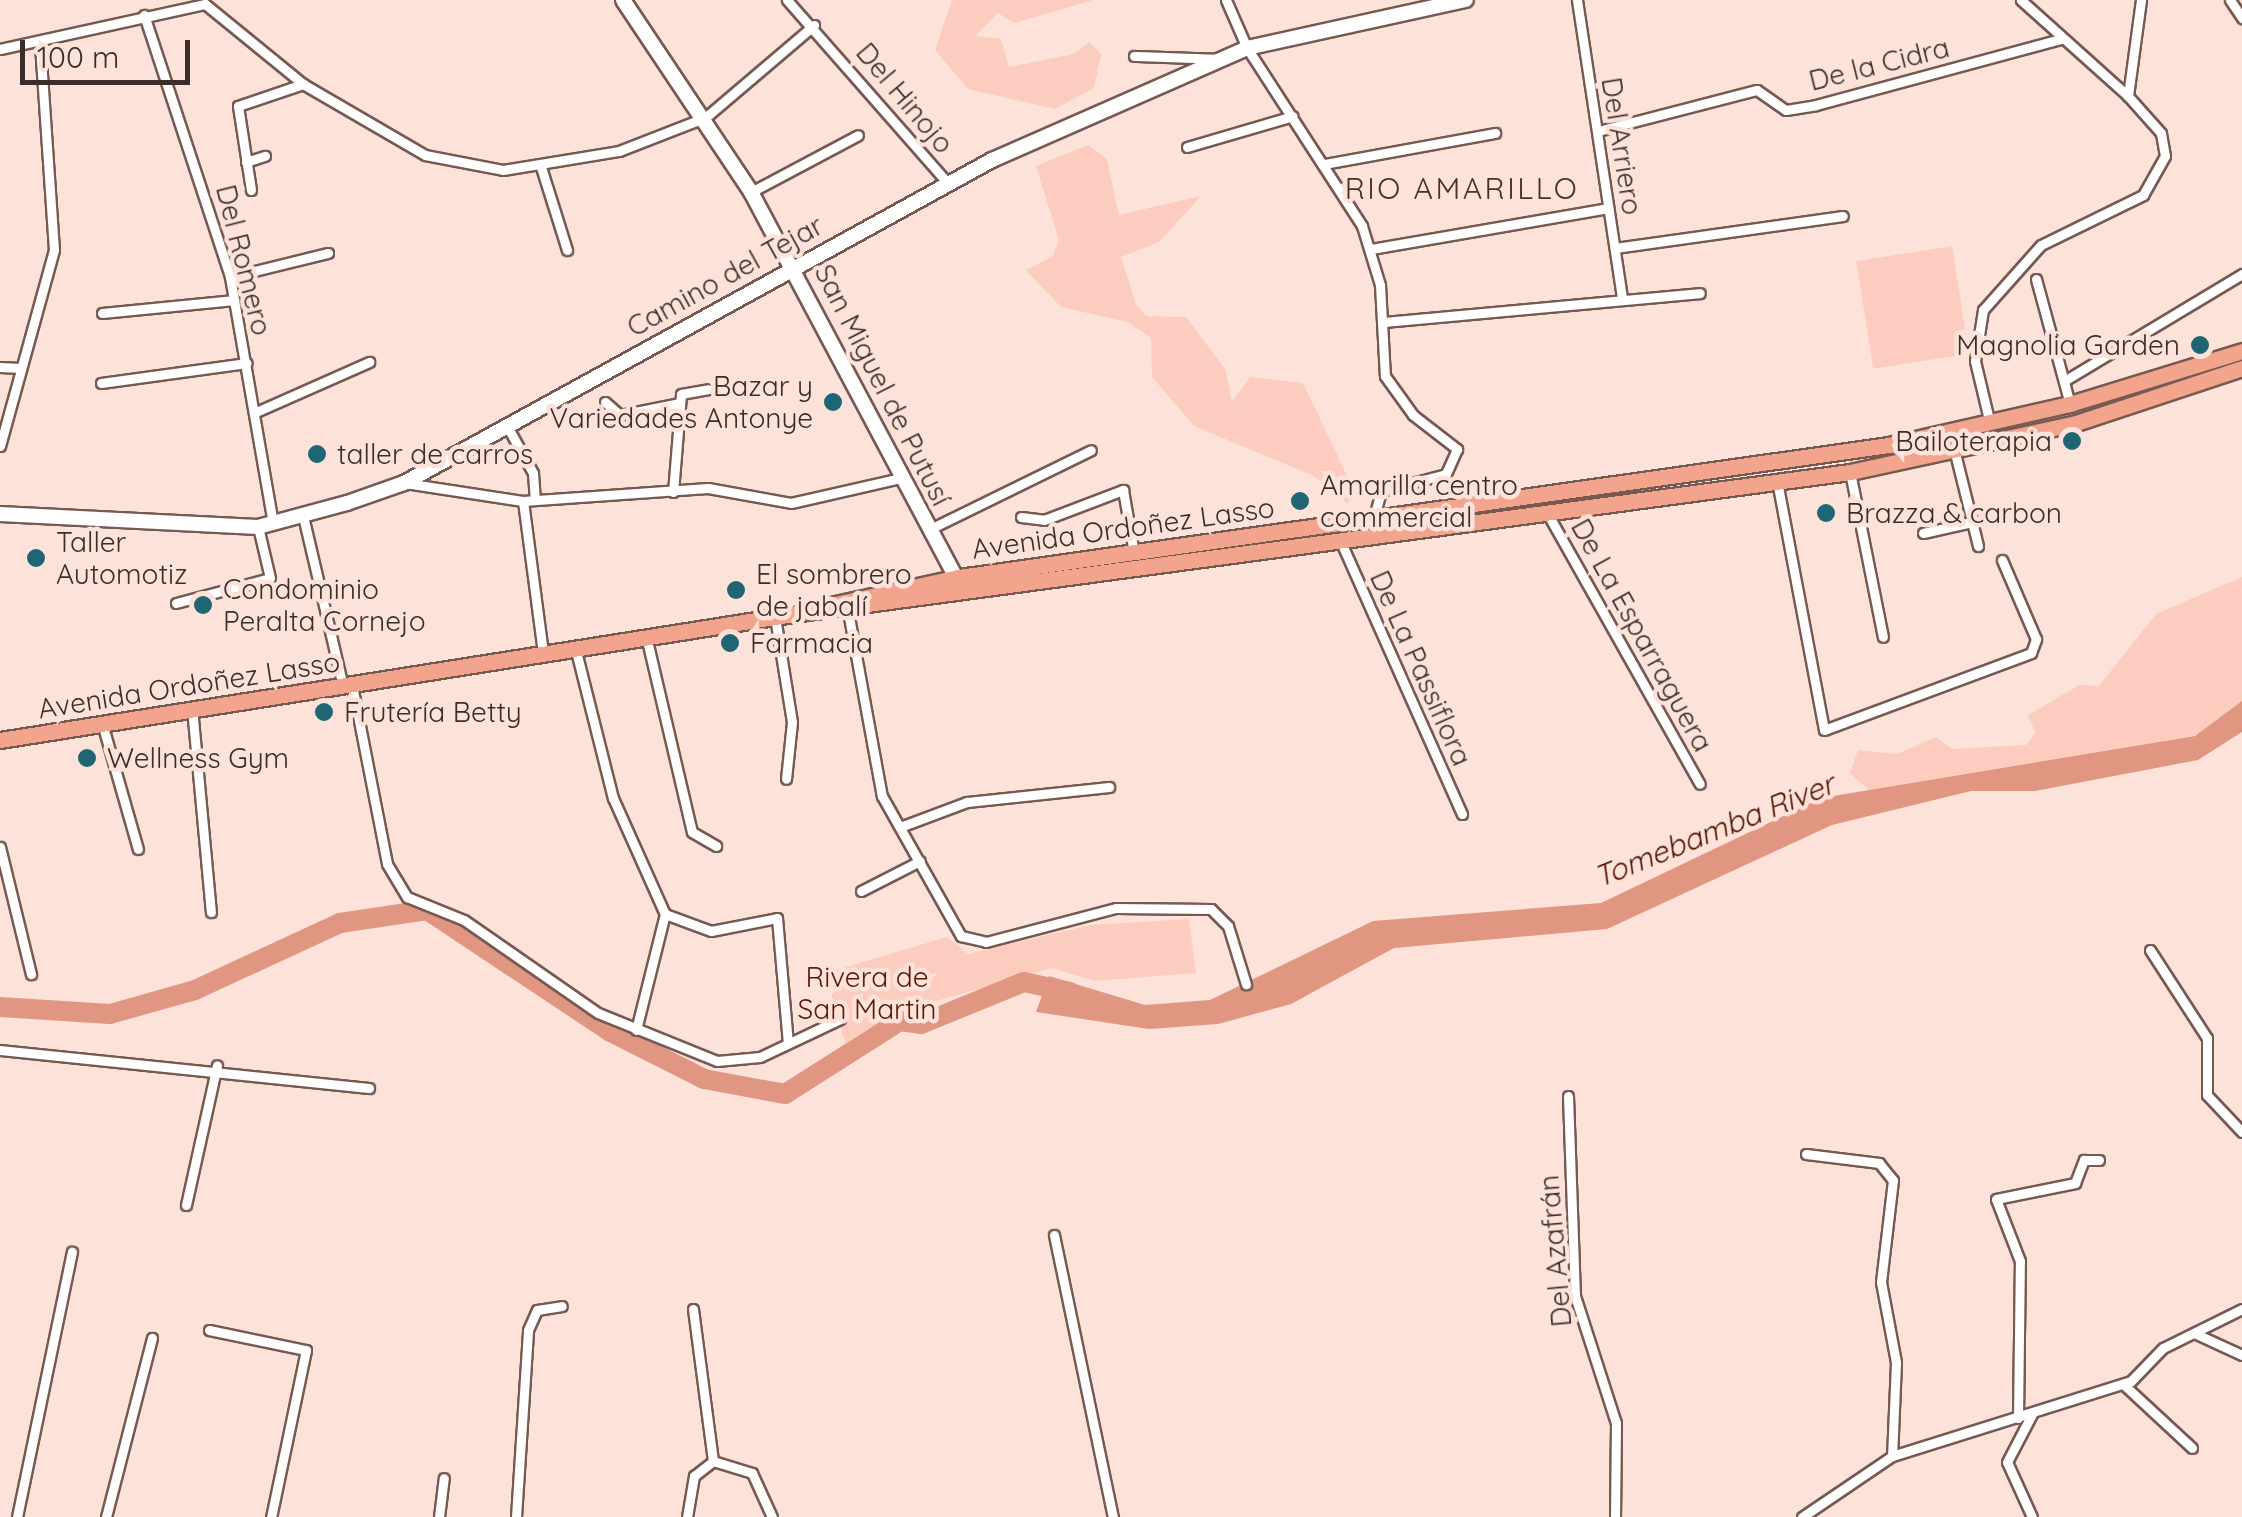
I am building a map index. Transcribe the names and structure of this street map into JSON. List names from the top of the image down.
{
  "streets": {
    "main road": ["Avenida Ordoñez Lasso"],
    "street": [
      "De la Cidra",
      "Del Hinojo",
      "Del Arriero",
      "Del Romero",
      "Camino del Tejar",
      "San Miguel de Putusí",
      "De La Esparraguera",
      "De La Passiflora",
      "Del Azafrán"
    ]
  },
  "crossings": [
    ["De la Cidra", "Del Arriero"],
    ["Del Hinojo", "Camino del Tejar"],
    ["Del Romero", "Camino del Tejar"],
    ["Camino del Tejar", "San Miguel de Putusí"],
    ["San Miguel de Putusí", "Avenida Ordoñez Lasso"],
    ["Avenida Ordoñez Lasso", "De La Esparraguera"],
    ["Avenida Ordoñez Lasso", "De La Passiflora"]
  ],
  "districts": ["RIO AMARILLO"],
  "water": ["Tomebamba River"],
  "parks": ["Rivera de San Martin"],
  "places": [
    "Magnolia Garden",
    "Bazar y Variedades Antonye",
    "Bailoterapia",
    "taller de carros",
    "Amarilla centro commercial",
    "Brazza & carbon",
    "Taller Automotiz",
    "El sombrero de jabalí",
    "Condominio Peralta Cornejo",
    "Farmacia",
    "Frutería Betty",
    "Wellness Gym"
  ],
  "scale_bar": "100 m"
}
